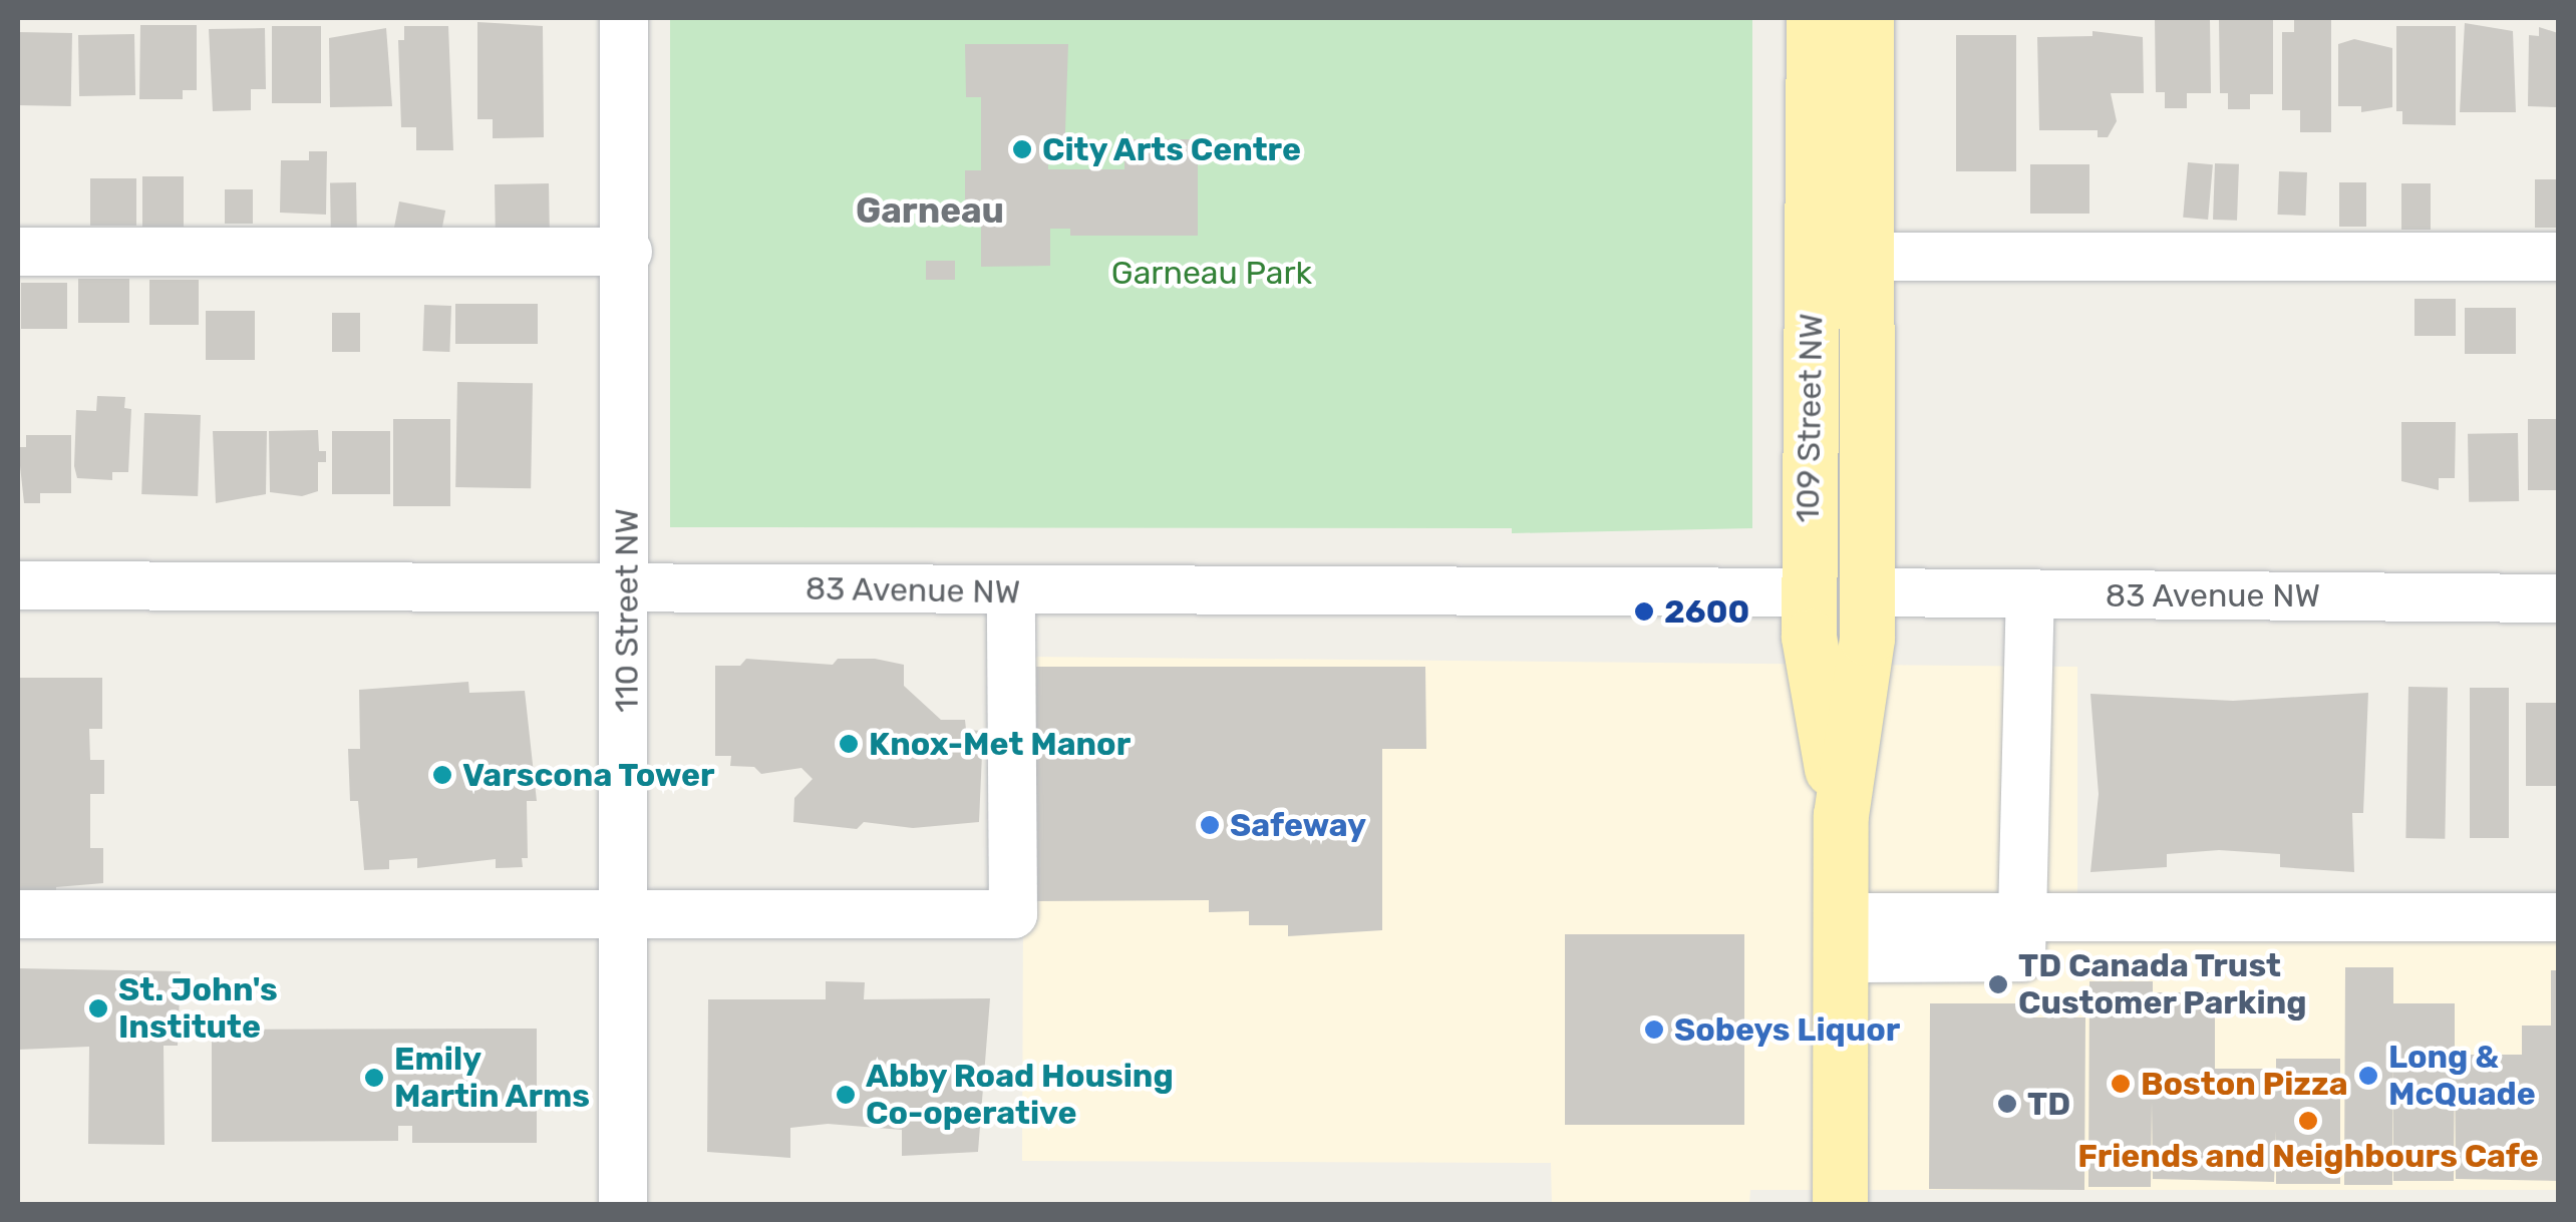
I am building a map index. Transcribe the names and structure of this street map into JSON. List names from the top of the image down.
{
  "streets": {
    "main road": ["109 Street NW"],
    "street": ["83 Avenue NW", "110 Street NW"]
  },
  "crossings": [
    ["109 Street NW", "83 Avenue NW"],
    ["83 Avenue NW", "110 Street NW"]
  ],
  "districts": ["Garneau"],
  "parks": ["Garneau Park"],
  "places": [
    "City Arts Centre",
    "2600",
    "Knox-Met Manor",
    "Varscona Tower",
    "Safeway",
    "TD Canada Trust Customer Parking",
    "St. John's Institute",
    "Sobeys Liquor",
    "Long & McQuade",
    "Emily Martin Arms",
    "Boston Pizza",
    "Abby Road Housing Co-operative",
    "TD",
    "Friends and Neighbours Cafe"
  ]
}
